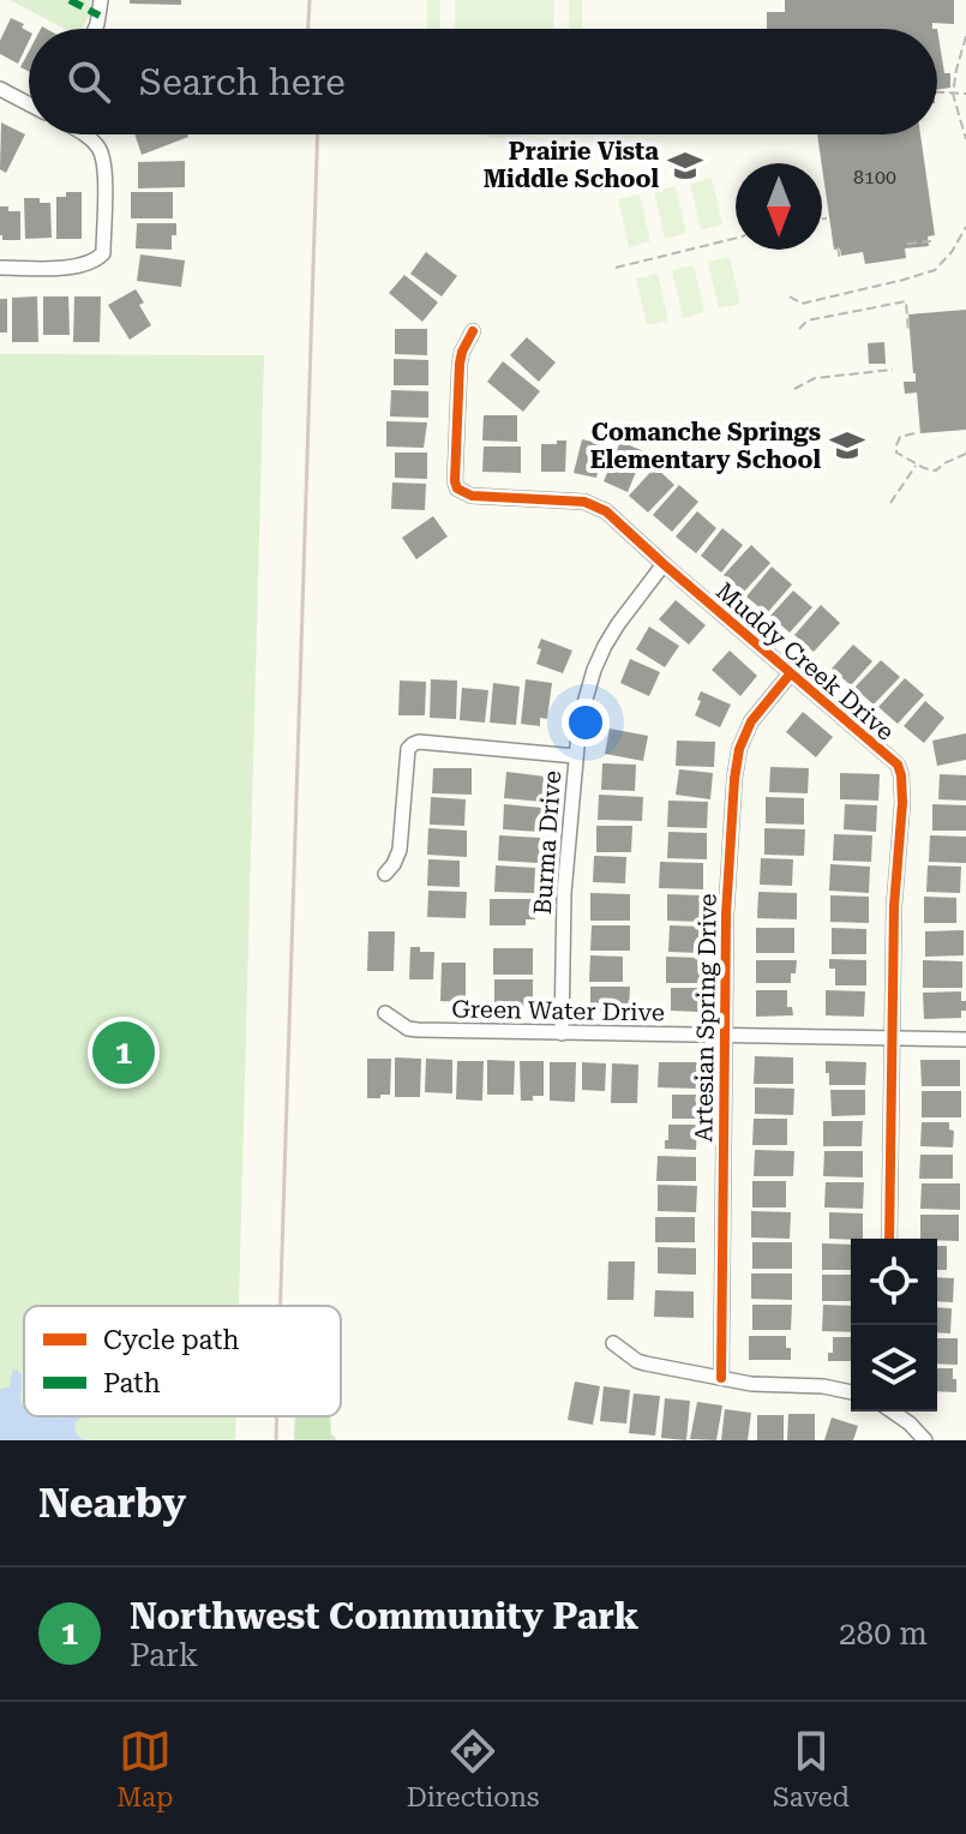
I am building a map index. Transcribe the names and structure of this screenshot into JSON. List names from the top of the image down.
{
  "streets": {
    "street": [
      "Muddy Creek Drive",
      "Burma Drive",
      "Green Water Drive",
      "Artesian Spring Drive"
    ]
  },
  "crossings": [
    ["Muddy Creek Drive", "Burma Drive"],
    ["Muddy Creek Drive", "Green Water Drive"],
    ["Muddy Creek Drive", "Artesian Spring Drive"],
    ["Burma Drive", "Green Water Drive"],
    ["Green Water Drive", "Artesian Spring Drive"]
  ],
  "places": {
    "school or university": ["Prairie Vista Middle School", "Comanche Springs Elementary School"]
  },
  "house_numbers": ["8100"],
  "legend": ["Cycle path", "Path"],
  "north": "bottom",
  "page": {
    "search": "Search here",
    "pins": "1",
    "heading": "Nearby",
    "list": [
      {
        "mark": "1",
        "name": "Northwest Community Park",
        "note": "Park",
        "value": "280 m"
      }
    ],
    "nav": ["Map", "Directions", "Saved"]
  }
}
